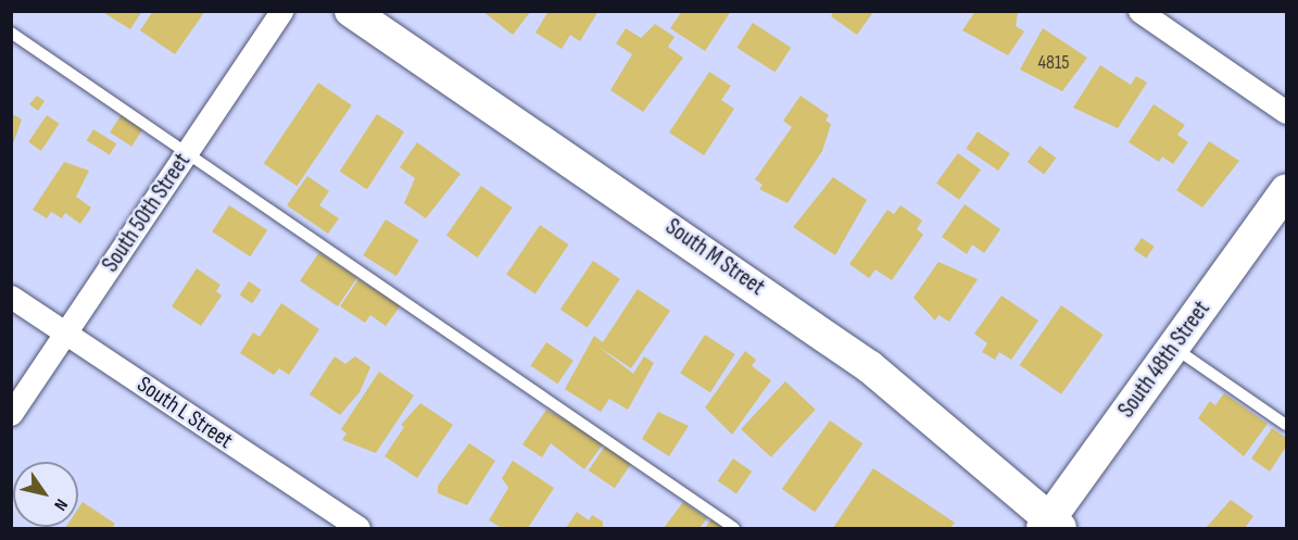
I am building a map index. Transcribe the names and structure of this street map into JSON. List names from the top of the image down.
{
  "streets": {
    "street": [
      "South 50th Street",
      "South M Street",
      "South 48th Street",
      "South L Street"
    ]
  },
  "crossings": [
    ["South 50th Street", "South L Street"],
    ["South M Street", "South 48th Street"]
  ],
  "house_numbers": ["4815"],
  "north": "bottom right"
}
